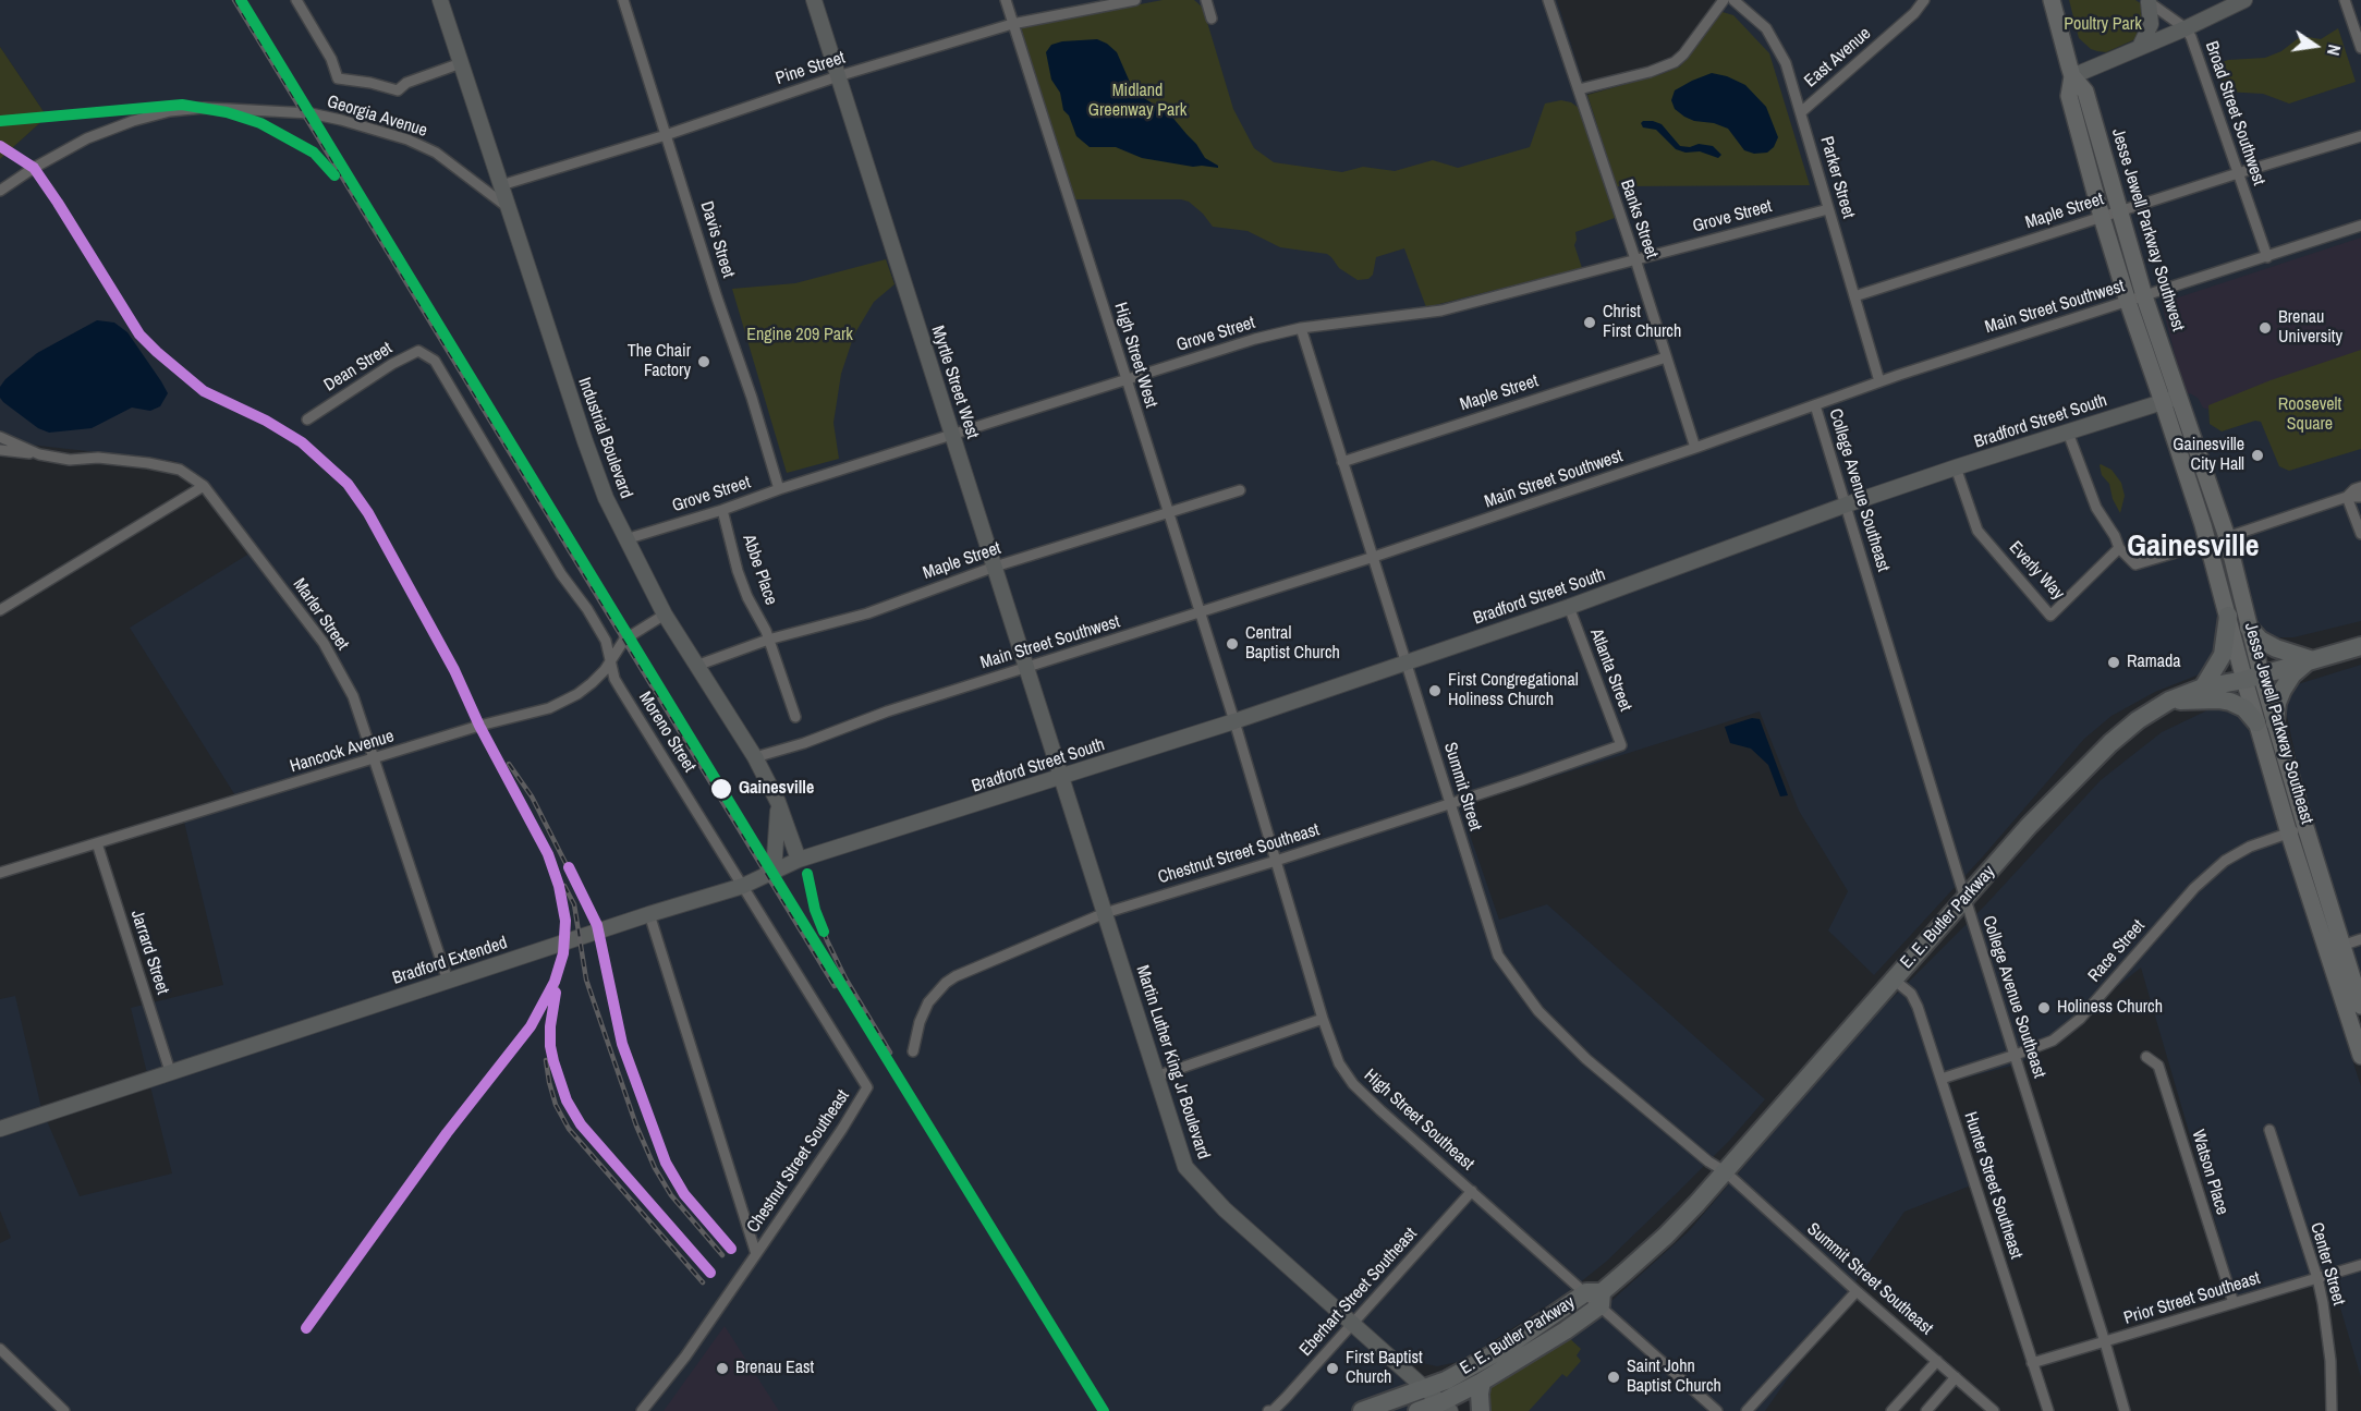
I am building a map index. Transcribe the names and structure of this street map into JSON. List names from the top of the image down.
{
  "streets": {
    "highway": ["E. E. Butler Parkway"],
    "main road": ["Jesse Jewell Parkway Southwest", "Jesse Jewell Parkway Southeast"],
    "street": [
      "East Avenue",
      "Pine Street",
      "Broad Street Southwest",
      "Georgia Avenue",
      "Parker Street",
      "Maple Street",
      "Grove Street",
      "Banks Street",
      "Davis Street",
      "Main Street Southwest",
      "High Street West",
      "Dean Street",
      "Myrtle Street West",
      "Bradford Street South",
      "Industrial Boulevard",
      "College Avenue Southeast",
      "Abbe Place",
      "Everly Way",
      "Marler Street",
      "Atlanta Street",
      "Moreno Street",
      "Hancock Avenue",
      "Summit Street",
      "Chestnut Street Southeast",
      "Race Street",
      "Jarrard Street",
      "Bradford Extended",
      "Martin Luther King Jr Boulevard",
      "High Street Southeast",
      "Watson Place",
      "Hunter Street Southeast",
      "Center Street",
      "Summit Street Southeast",
      "Eberhart Street Southeast",
      "Prior Street Southeast"
    ]
  },
  "crossings": [
    ["East Avenue", "Parker Street"],
    ["Pine Street", "Davis Street"],
    ["Pine Street", "High Street West"],
    ["Pine Street", "Myrtle Street West"],
    ["Pine Street", "Industrial Boulevard"],
    ["Broad Street Southwest", "Maple Street"],
    ["Broad Street Southwest", "Main Street Southwest"],
    ["Georgia Avenue", "Industrial Boulevard"],
    ["Parker Street", "Maple Street"],
    ["Parker Street", "Grove Street"],
    ["Parker Street", "Main Street Southwest"],
    ["Maple Street", "Banks Street"],
    ["Maple Street", "Jesse Jewell Parkway Southwest"],
    ["Maple Street", "High Street West"],
    ["Maple Street", "Myrtle Street West"],
    ["Maple Street", "Industrial Boulevard"],
    ["Maple Street", "Abbe Place"],
    ["Maple Street", "Summit Street"],
    ["Grove Street", "Banks Street"],
    ["Grove Street", "Davis Street"],
    ["Grove Street", "High Street West"],
    ["Grove Street", "Myrtle Street West"],
    ["Grove Street", "Industrial Boulevard"],
    ["Grove Street", "Abbe Place"],
    ["Grove Street", "Summit Street"],
    ["Banks Street", "Main Street Southwest"],
    ["Jesse Jewell Parkway Southwest", "Main Street Southwest"],
    ["Jesse Jewell Parkway Southwest", "Bradford Street South"],
    ["Jesse Jewell Parkway Southwest", "Jesse Jewell Parkway Southeast"],
    ["Main Street Southwest", "High Street West"],
    ["Main Street Southwest", "Myrtle Street West"],
    ["Main Street Southwest", "Industrial Boulevard"],
    ["Main Street Southwest", "College Avenue Southeast"],
    ["Main Street Southwest", "Summit Street"],
    ["High Street West", "Bradford Street South"],
    ["High Street West", "High Street Southeast"],
    ["Dean Street", "Moreno Street"],
    ["Dean Street", "Hancock Avenue"],
    ["Myrtle Street West", "Bradford Street South"],
    ["Myrtle Street West", "Martin Luther King Jr Boulevard"],
    ["Bradford Street South", "College Avenue Southeast"],
    ["Bradford Street South", "Everly Way"],
    ["Bradford Street South", "Atlanta Street"],
    ["Bradford Street South", "Jesse Jewell Parkway Southeast"],
    ["Bradford Street South", "Summit Street"],
    ["Bradford Street South", "Bradford Extended"],
    ["Bradford Street South", "Martin Luther King Jr Boulevard"],
    ["Bradford Street South", "High Street Southeast"],
    ["Industrial Boulevard", "Hancock Avenue"],
    ["Industrial Boulevard", "Bradford Extended"],
    ["College Avenue Southeast", "E. E. Butler Parkway"],
    ["College Avenue Southeast", "Race Street"],
    ["College Avenue Southeast", "Prior Street Southeast"],
    ["Marler Street", "Hancock Avenue"],
    ["Marler Street", "Bradford Extended"],
    ["Atlanta Street", "Chestnut Street Southeast"],
    ["Jesse Jewell Parkway Southeast", "E. E. Butler Parkway"],
    ["Jesse Jewell Parkway Southeast", "Race Street"],
    ["Moreno Street", "Hancock Avenue"],
    ["Moreno Street", "Chestnut Street Southeast"],
    ["Moreno Street", "Bradford Extended"],
    ["Hancock Avenue", "Jarrard Street"],
    ["Summit Street", "Chestnut Street Southeast"],
    ["Summit Street", "E. E. Butler Parkway"],
    ["Summit Street", "Summit Street Southeast"],
    ["Chestnut Street Southeast", "Martin Luther King Jr Boulevard"],
    ["Chestnut Street Southeast", "High Street Southeast"],
    ["E. E. Butler Parkway", "Martin Luther King Jr Boulevard"],
    ["E. E. Butler Parkway", "High Street Southeast"],
    ["E. E. Butler Parkway", "Hunter Street Southeast"],
    ["E. E. Butler Parkway", "Summit Street Southeast"],
    ["Race Street", "Hunter Street Southeast"],
    ["Jarrard Street", "Bradford Extended"],
    ["Martin Luther King Jr Boulevard", "Eberhart Street Southeast"],
    ["High Street Southeast", "Eberhart Street Southeast"],
    ["Watson Place", "Prior Street Southeast"],
    ["Hunter Street Southeast", "Prior Street Southeast"],
    ["Center Street", "Prior Street Southeast"]
  ],
  "districts": ["Gainesville"],
  "parks": [
    "Poultry Park",
    "Midland Greenway Park",
    "Engine 209 Park",
    "Roosevelt Square"
  ],
  "places": [
    "Christ First Church",
    "Brenau University",
    "The Chair Factory",
    "Gainesville City Hall",
    "Central Baptist Church",
    "Ramada",
    "First Congregational Holiness Church",
    "Gainesville",
    "Holiness Church",
    "Brenau East",
    "First Baptist Church",
    "Saint John Baptist Church"
  ],
  "north": "right"
}
